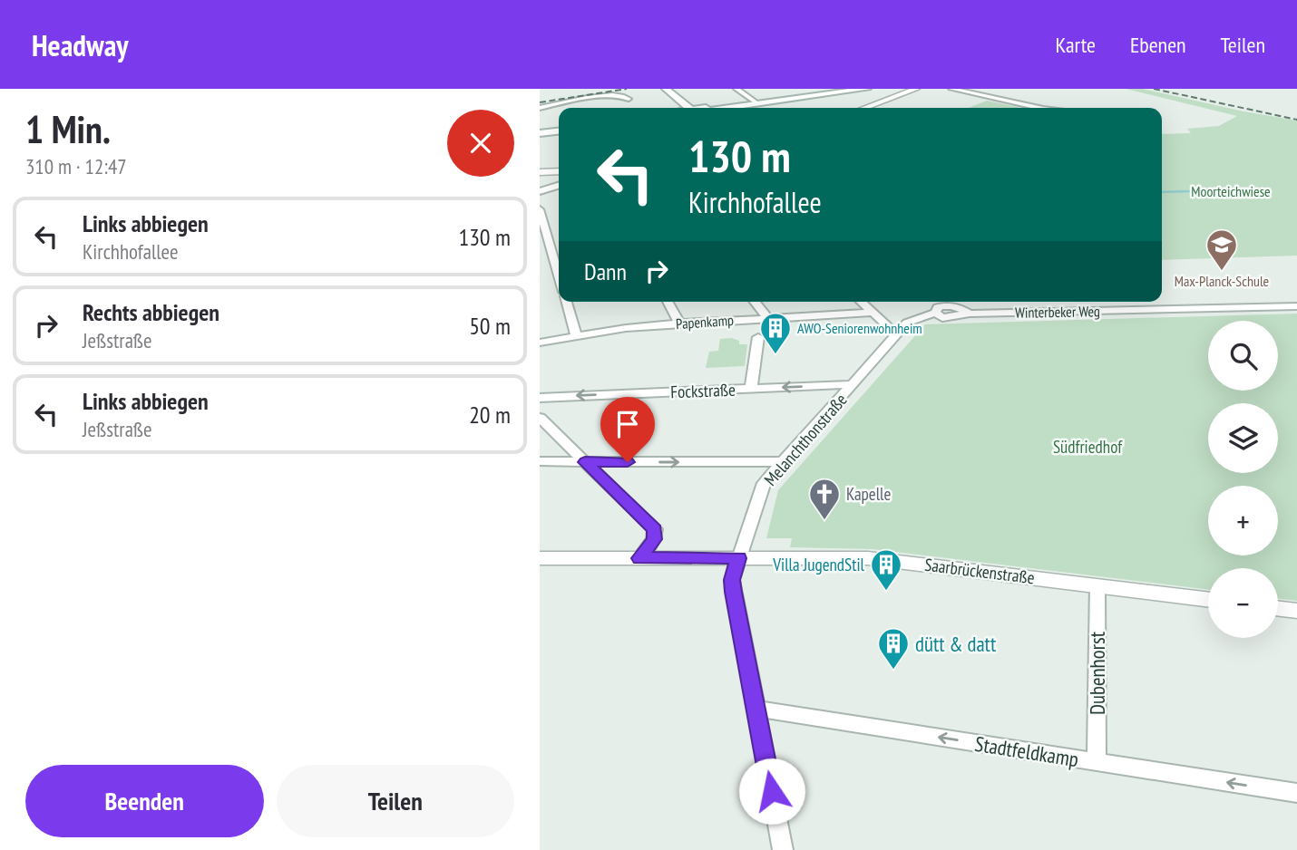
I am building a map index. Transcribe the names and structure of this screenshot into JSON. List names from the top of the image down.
{
  "streets": {
    "street": [
      "Winterbeker Weg",
      "Papenkamp",
      "Fockstraße",
      "Melanchthonstraße",
      "Saarbrückenstraße",
      "Dubenhorst",
      "Stadtfeldkamp"
    ]
  },
  "crossings": [
    ["Winterbeker Weg", "Melanchthonstraße"],
    ["Fockstraße", "Melanchthonstraße"],
    ["Melanchthonstraße", "Saarbrückenstraße"],
    ["Melanchthonstraße", "Stadtfeldkamp"],
    ["Saarbrückenstraße", "Dubenhorst"],
    ["Dubenhorst", "Stadtfeldkamp"]
  ],
  "one_way": ["Stadtfeldkamp"],
  "parks": ["Moorteichwiese", "Südfriedhof"],
  "places": {
    "school or university": ["Max-Planck-Schule"],
    "building": ["AWO-Seniorenwohnheim", "Villa JugendStil", "dütt & datt"],
    "church": ["Kapelle"]
  },
  "page": {
    "header": "Headway",
    "nav": ["Karte", "Ebenen", "Teilen"],
    "heading": ["1 Min.", "310 m · 12:47"],
    "turn": ["130 m", "Kirchhofallee"],
    "list": [
      {
        "name": "Links abbiegen",
        "note": "Kirchhofallee",
        "value": "130 m"
      },
      {
        "name": "Rechts abbiegen",
        "note": "Jeßstraße",
        "value": "50 m"
      },
      {
        "name": "Links abbiegen",
        "note": "Jeßstraße",
        "value": "20 m"
      }
    ],
    "then": "Dann",
    "map_buttons": ["+", "−"],
    "buttons": ["Beenden", "Teilen"]
  }
}
